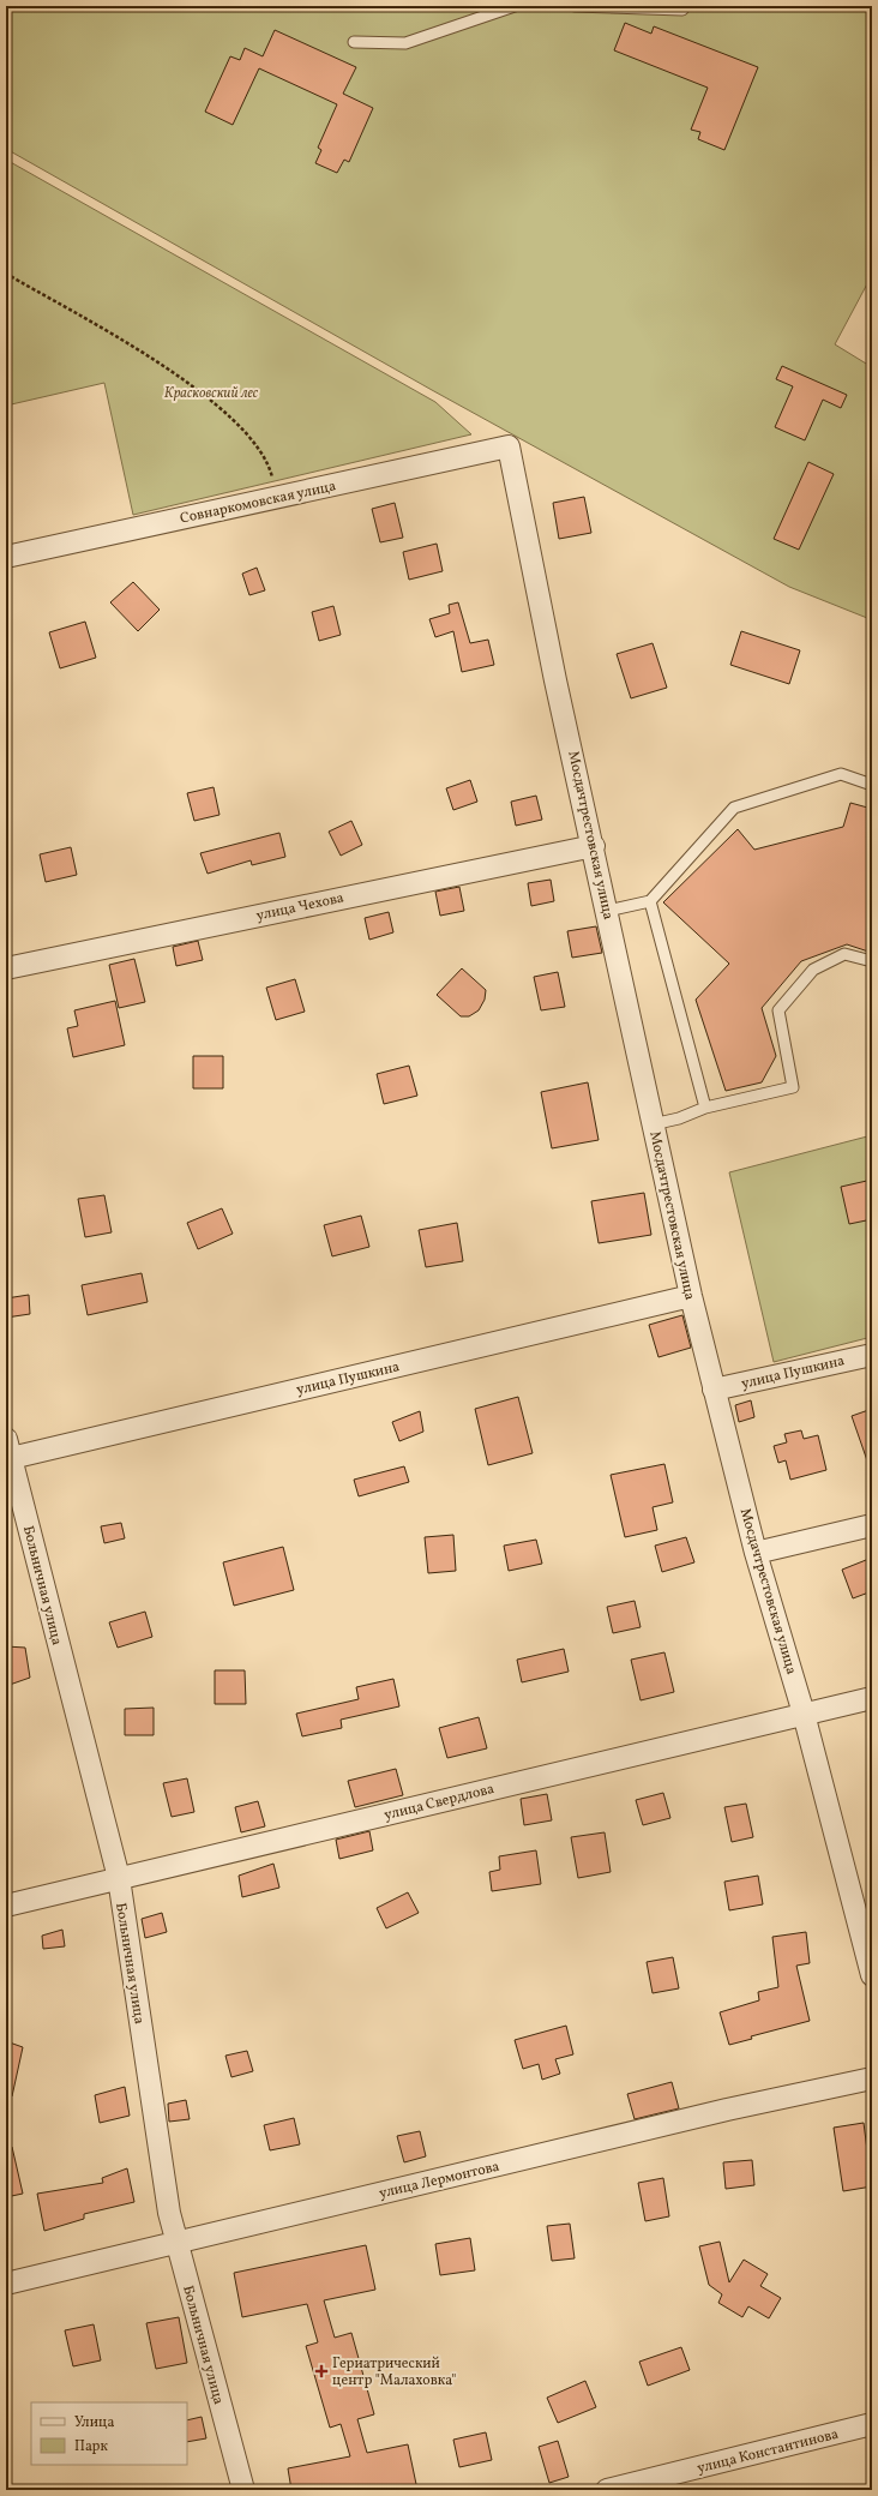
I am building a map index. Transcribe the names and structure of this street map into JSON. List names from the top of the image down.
{
  "streets": {
    "street": [
      "Совнаркомовская улица",
      "Мосдачтрестовская улица",
      "улица Чехова",
      "улица Пушкина",
      "Больничная улица",
      "улица Свердлова",
      "улица Лермонтова",
      "улица Константинова"
    ]
  },
  "crossings": [
    ["Совнаркомовская улица", "Мосдачтрестовская улица"],
    ["Мосдачтрестовская улица", "улица Чехова"],
    ["Мосдачтрестовская улица", "улица Пушкина"],
    ["Мосдачтрестовская улица", "улица Свердлова"],
    ["улица Пушкина", "Больничная улица"],
    ["Больничная улица", "улица Свердлова"],
    ["Больничная улица", "улица Лермонтова"]
  ],
  "parks": ["Красковский лес"],
  "places": {
    "health": ["Гериатрический центр \"Малаховка\""]
  },
  "legend": ["Улица", "Парк"]
}
